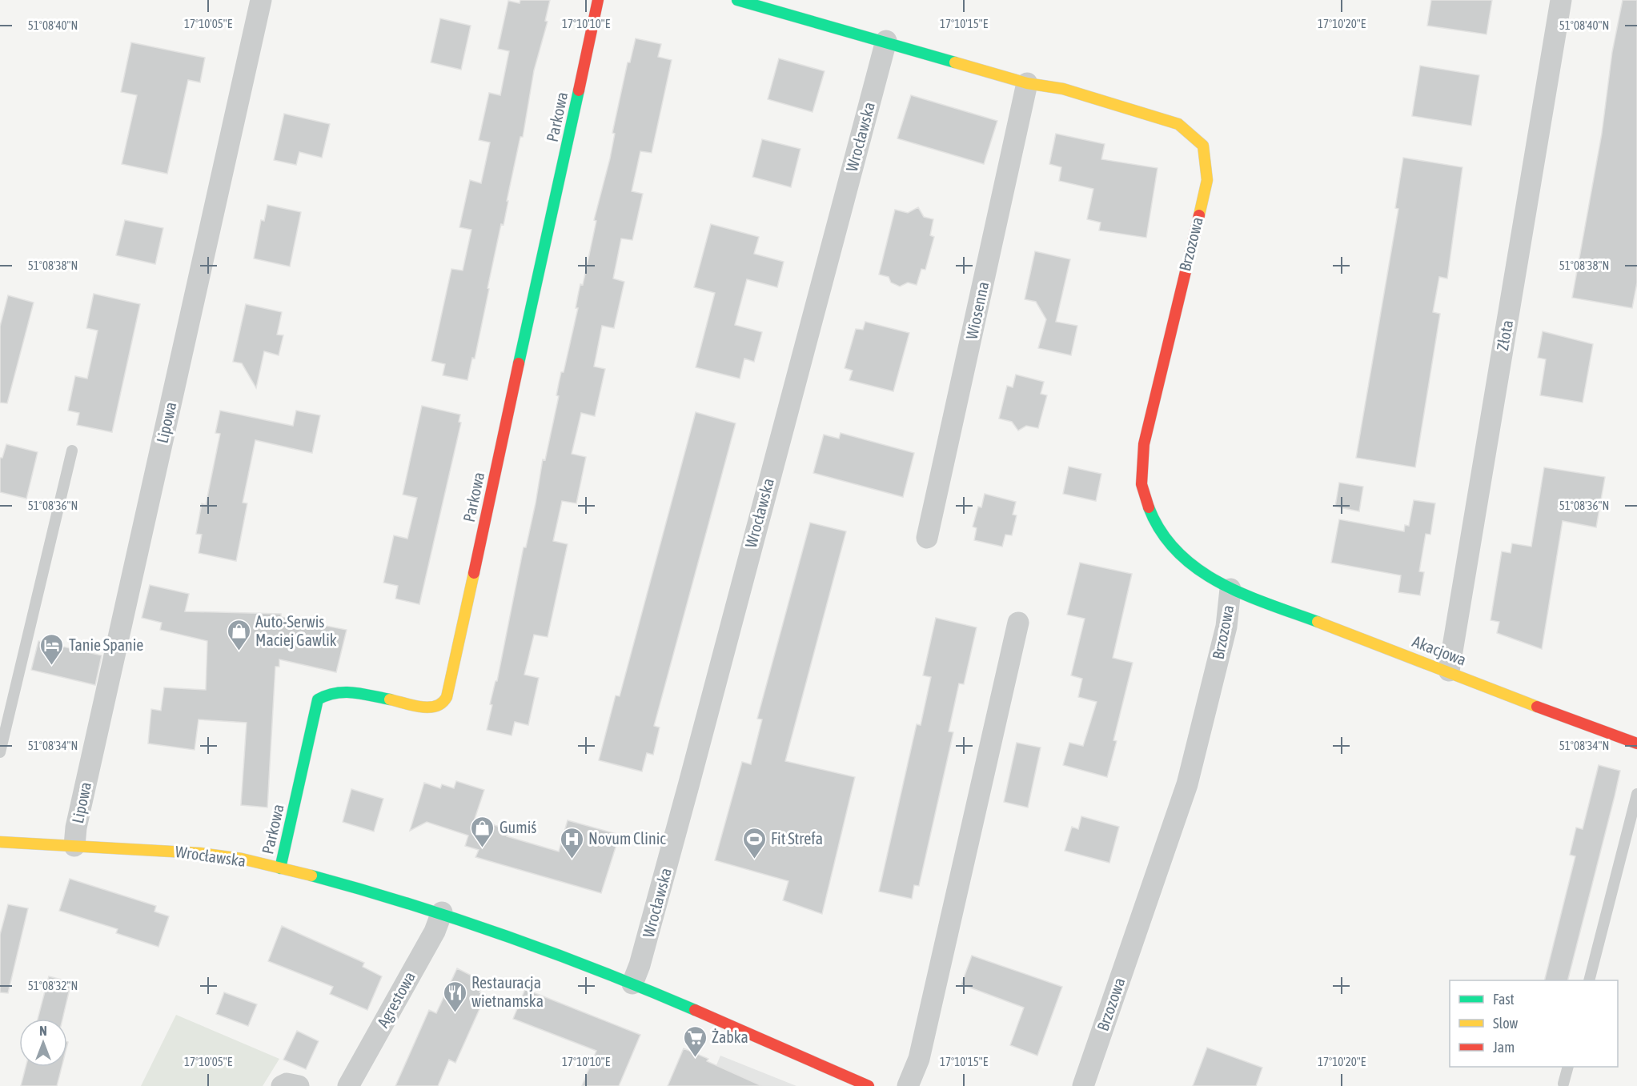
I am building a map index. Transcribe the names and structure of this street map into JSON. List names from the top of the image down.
{
  "streets": {
    "street": [
      "Parkowa",
      "Wrocławska",
      "Brzozowa",
      "Wiosenna",
      "Złota",
      "Lipowa",
      "Akacjowa",
      "Agrestowa"
    ]
  },
  "crossings": [
    ["Parkowa", "Wrocławska"],
    ["Wrocławska", "Lipowa"],
    ["Wrocławska", "Agrestowa"],
    ["Brzozowa", "Wiosenna"],
    ["Brzozowa", "Akacjowa"],
    ["Złota", "Akacjowa"]
  ],
  "places": {
    "shop": ["Auto-Serwis Maciej Gawlik", "Gumiś"],
    "hotel": ["Tanie Spanie"],
    "hospital": ["Novum Clinic"],
    "sports": ["Fit Strefa"],
    "restaurant": ["Restauracja wietnamska"],
    "supermarket": ["Żabka"]
  },
  "legend": ["Fast", "Slow", "Jam"],
  "north": "top",
  "coordinates": [
    "17°10'05\"E",
    "17°10'10\"E",
    "17°10'15\"E",
    "17°10'20\"E",
    "51°08'40\"N",
    "51°08'38\"N",
    "51°08'36\"N",
    "51°08'34\"N",
    "51°08'32\"N"
  ]
}
